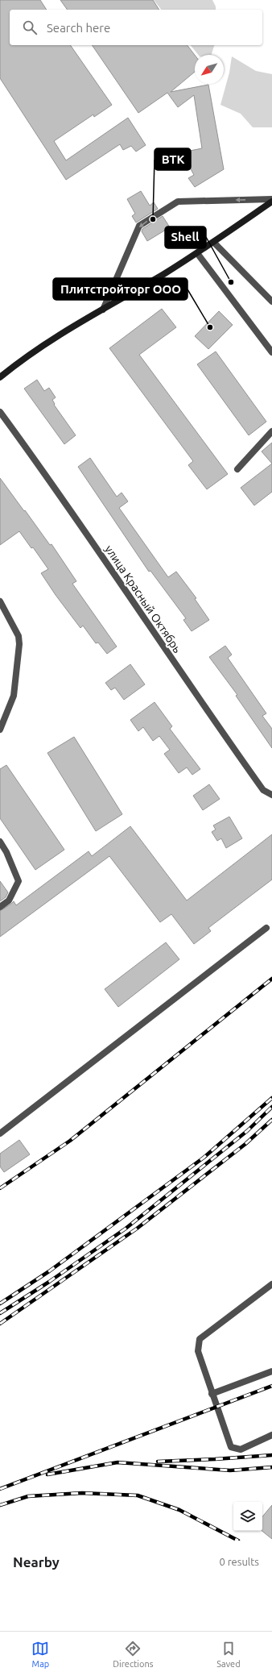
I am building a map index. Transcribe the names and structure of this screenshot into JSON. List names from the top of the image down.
{
  "streets": {
    "street": ["улица Красный Октябрь"]
  },
  "places": ["ВТК", "Shell", "Плитстройторг ООО"],
  "north": "bottom left",
  "page": {
    "search": "Search here",
    "heading": ["Nearby", "0 results"],
    "nav": ["Map", "Directions", "Saved"]
  }
}
